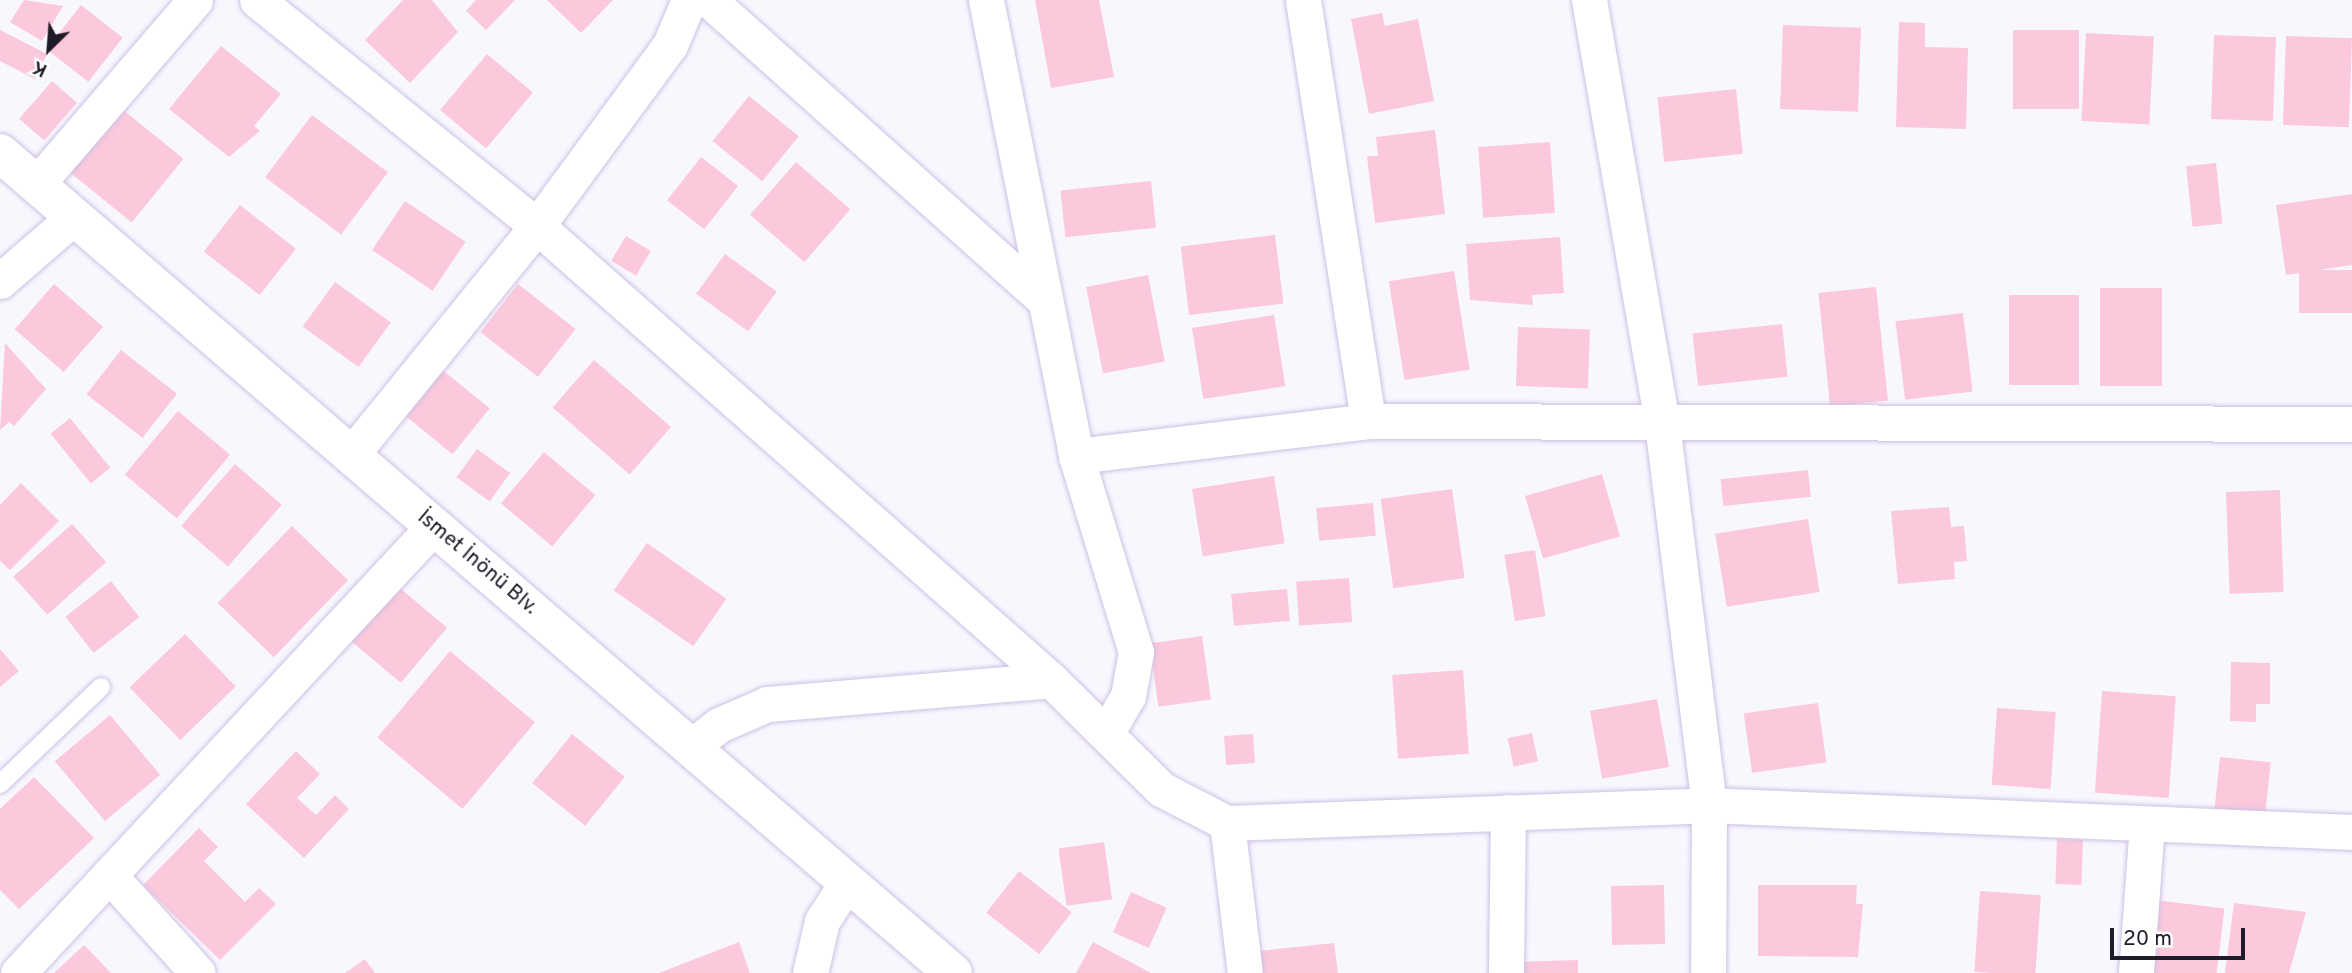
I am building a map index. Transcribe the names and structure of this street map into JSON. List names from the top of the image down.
{
  "streets": {
    "main road": ["İsmet İnönü Blv."]
  },
  "scale_bar": "20 m",
  "north": "bottom left"
}
